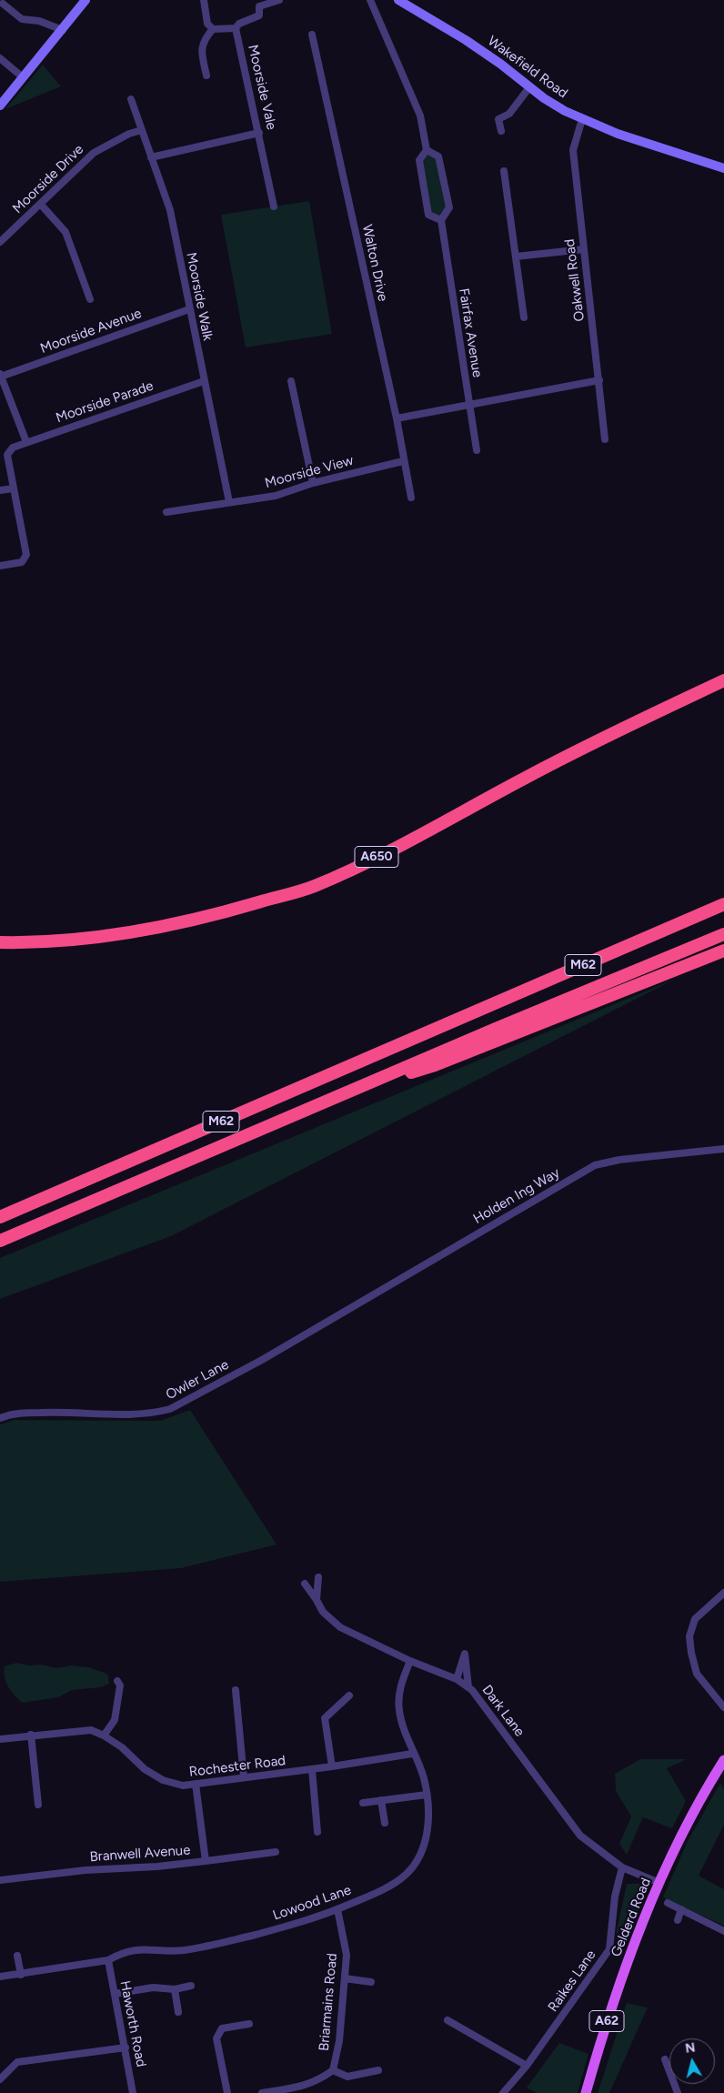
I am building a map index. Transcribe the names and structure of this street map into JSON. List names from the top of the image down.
{
  "streets": {
    "highway": ["A650", "M62"],
    "main road": ["Wakefield Road", "Gelderd Road", "A62"],
    "street": [
      "Moorside Vale",
      "Moorside Drive",
      "Walton Drive",
      "Oakwell Road",
      "Moorside Walk",
      "Moorside Avenue",
      "Fairfax Avenue",
      "Moorside Parade",
      "Moorside View",
      "Holden Ing Way",
      "Owler Lane",
      "Dark Lane",
      "Rochester Road",
      "Branwell Avenue",
      "Lowood Lane",
      "Raikes Lane",
      "Briarmains Road",
      "Haworth Road"
    ]
  },
  "crossings": [
    ["Wakefield Road", "Oakwell Road"],
    ["Moorside Drive", "Moorside Walk"],
    ["Walton Drive", "Moorside View"],
    ["Moorside Walk", "Moorside Avenue"],
    ["Moorside Walk", "Moorside Parade"],
    ["Moorside Walk", "Moorside View"],
    ["Holden Ing Way", "Owler Lane"],
    ["Dark Lane", "Lowood Lane"],
    ["Dark Lane", "Gelderd Road"],
    ["Dark Lane", "Raikes Lane"],
    ["Rochester Road", "Branwell Avenue"],
    ["Rochester Road", "Lowood Lane"],
    ["Lowood Lane", "Briarmains Road"],
    ["Lowood Lane", "Haworth Road"]
  ],
  "north": "top"
}
